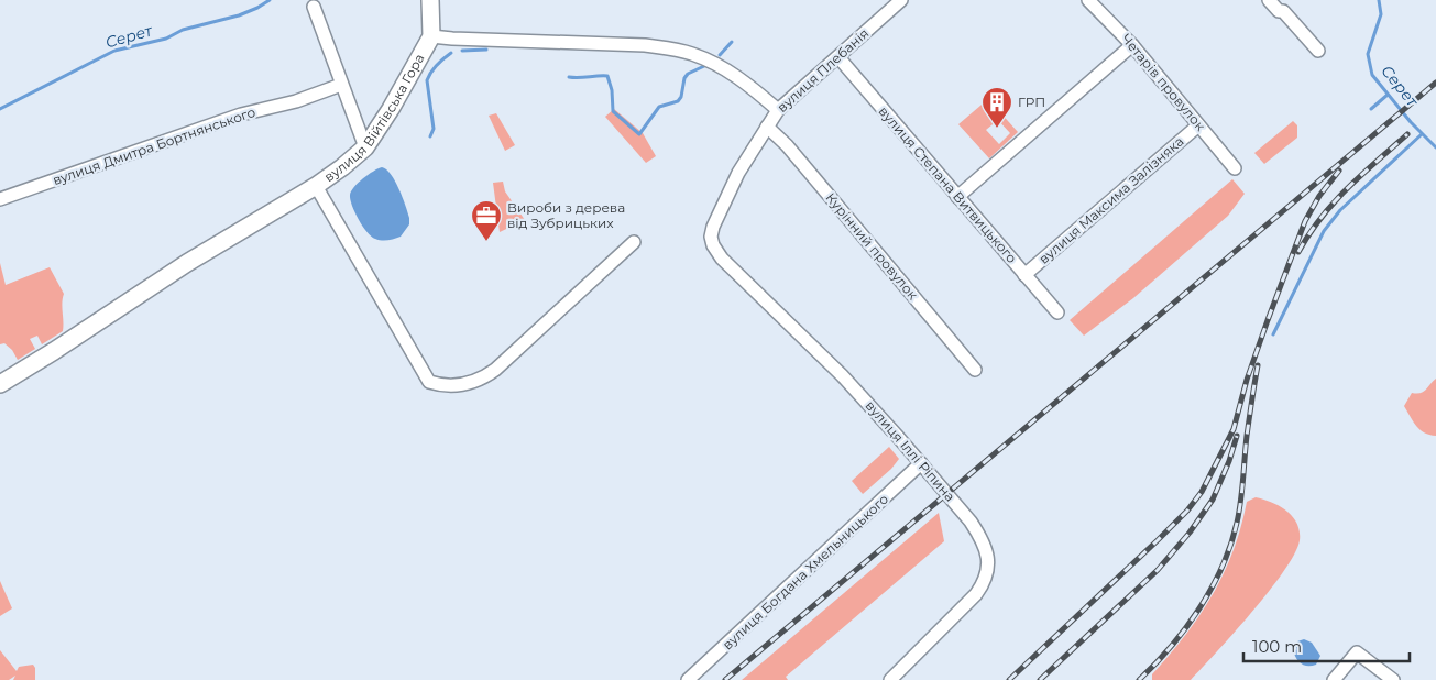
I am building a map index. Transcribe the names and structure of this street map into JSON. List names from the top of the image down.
{
  "streets": {
    "street": [
      "вулиця Плебанія",
      "Четарів провулок",
      "вулиця Війтівська Гора",
      "вулиця Дмитра Бортнянського",
      "вулиця Степана Витвицького",
      "вулиця Максима Залізняка",
      "Курінний провулок",
      "вулиця Іллі Ріпина",
      "вулиця Богдана Хмельницького"
    ]
  },
  "crossings": [
    ["вулиця Плебанія", "вулиця Війтівська Гора"],
    ["вулиця Плебанія", "вулиця Степана Витвицького"],
    ["вулиця Плебанія", "Курінний провулок"],
    ["вулиця Плебанія", "вулиця Іллі Ріпина"],
    ["Четарів провулок", "вулиця Максима Залізняка"],
    ["вулиця Степана Витвицького", "вулиця Максима Залізняка"],
    ["вулиця Іллі Ріпина", "вулиця Богдана Хмельницького"]
  ],
  "water": ["Серет"],
  "places": {
    "building": ["ГРП"],
    "office": ["Вироби з дерева від Зубрицьких"]
  },
  "scale_bar": "100 m"
}
